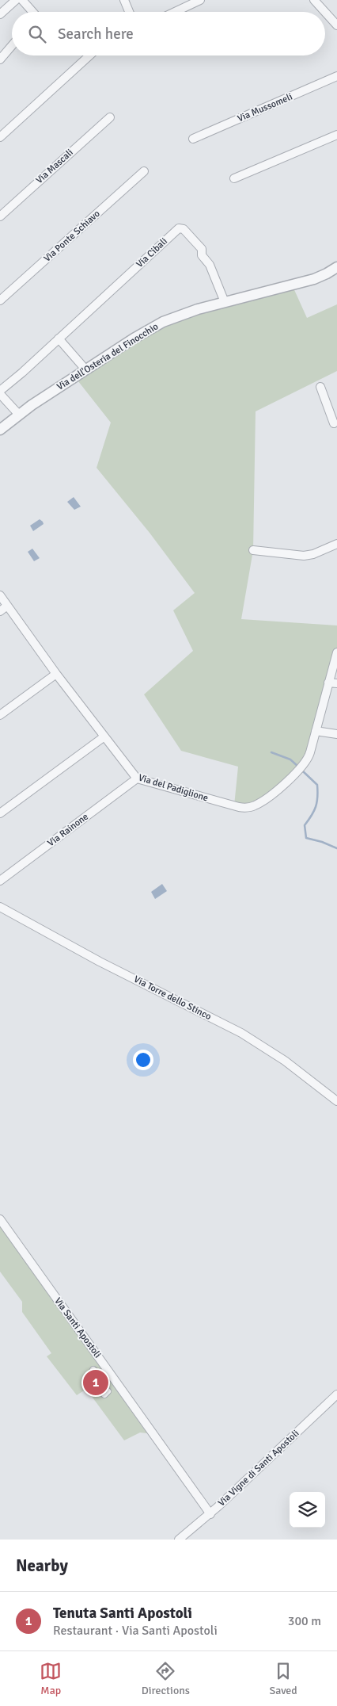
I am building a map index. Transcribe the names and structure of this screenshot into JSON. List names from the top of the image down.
{
  "streets": {
    "street": [
      "Via Mussomeli",
      "Via Mascali",
      "Via Ponte Schiavo",
      "Via Cibali",
      "Via dell'Osteria del Finocchio",
      "Via del Padiglione",
      "Via Rainone",
      "Via Torre dello Stinco",
      "Via Santi Apostoli",
      "Via Vigne di Santi Apostoli"
    ]
  },
  "crossings": [
    ["Via Cibali", "Via dell'Osteria del Finocchio"],
    ["Via del Padiglione", "Via Rainone"],
    ["Via Santi Apostoli", "Via Vigne di Santi Apostoli"]
  ],
  "page": {
    "search": "Search here",
    "pins": "1",
    "heading": "Nearby",
    "list": [
      {
        "mark": "1",
        "name": "Tenuta Santi Apostoli",
        "note": "Restaurant · Via Santi Apostoli",
        "value": "300 m"
      }
    ],
    "nav": ["Map", "Directions", "Saved"]
  }
}
